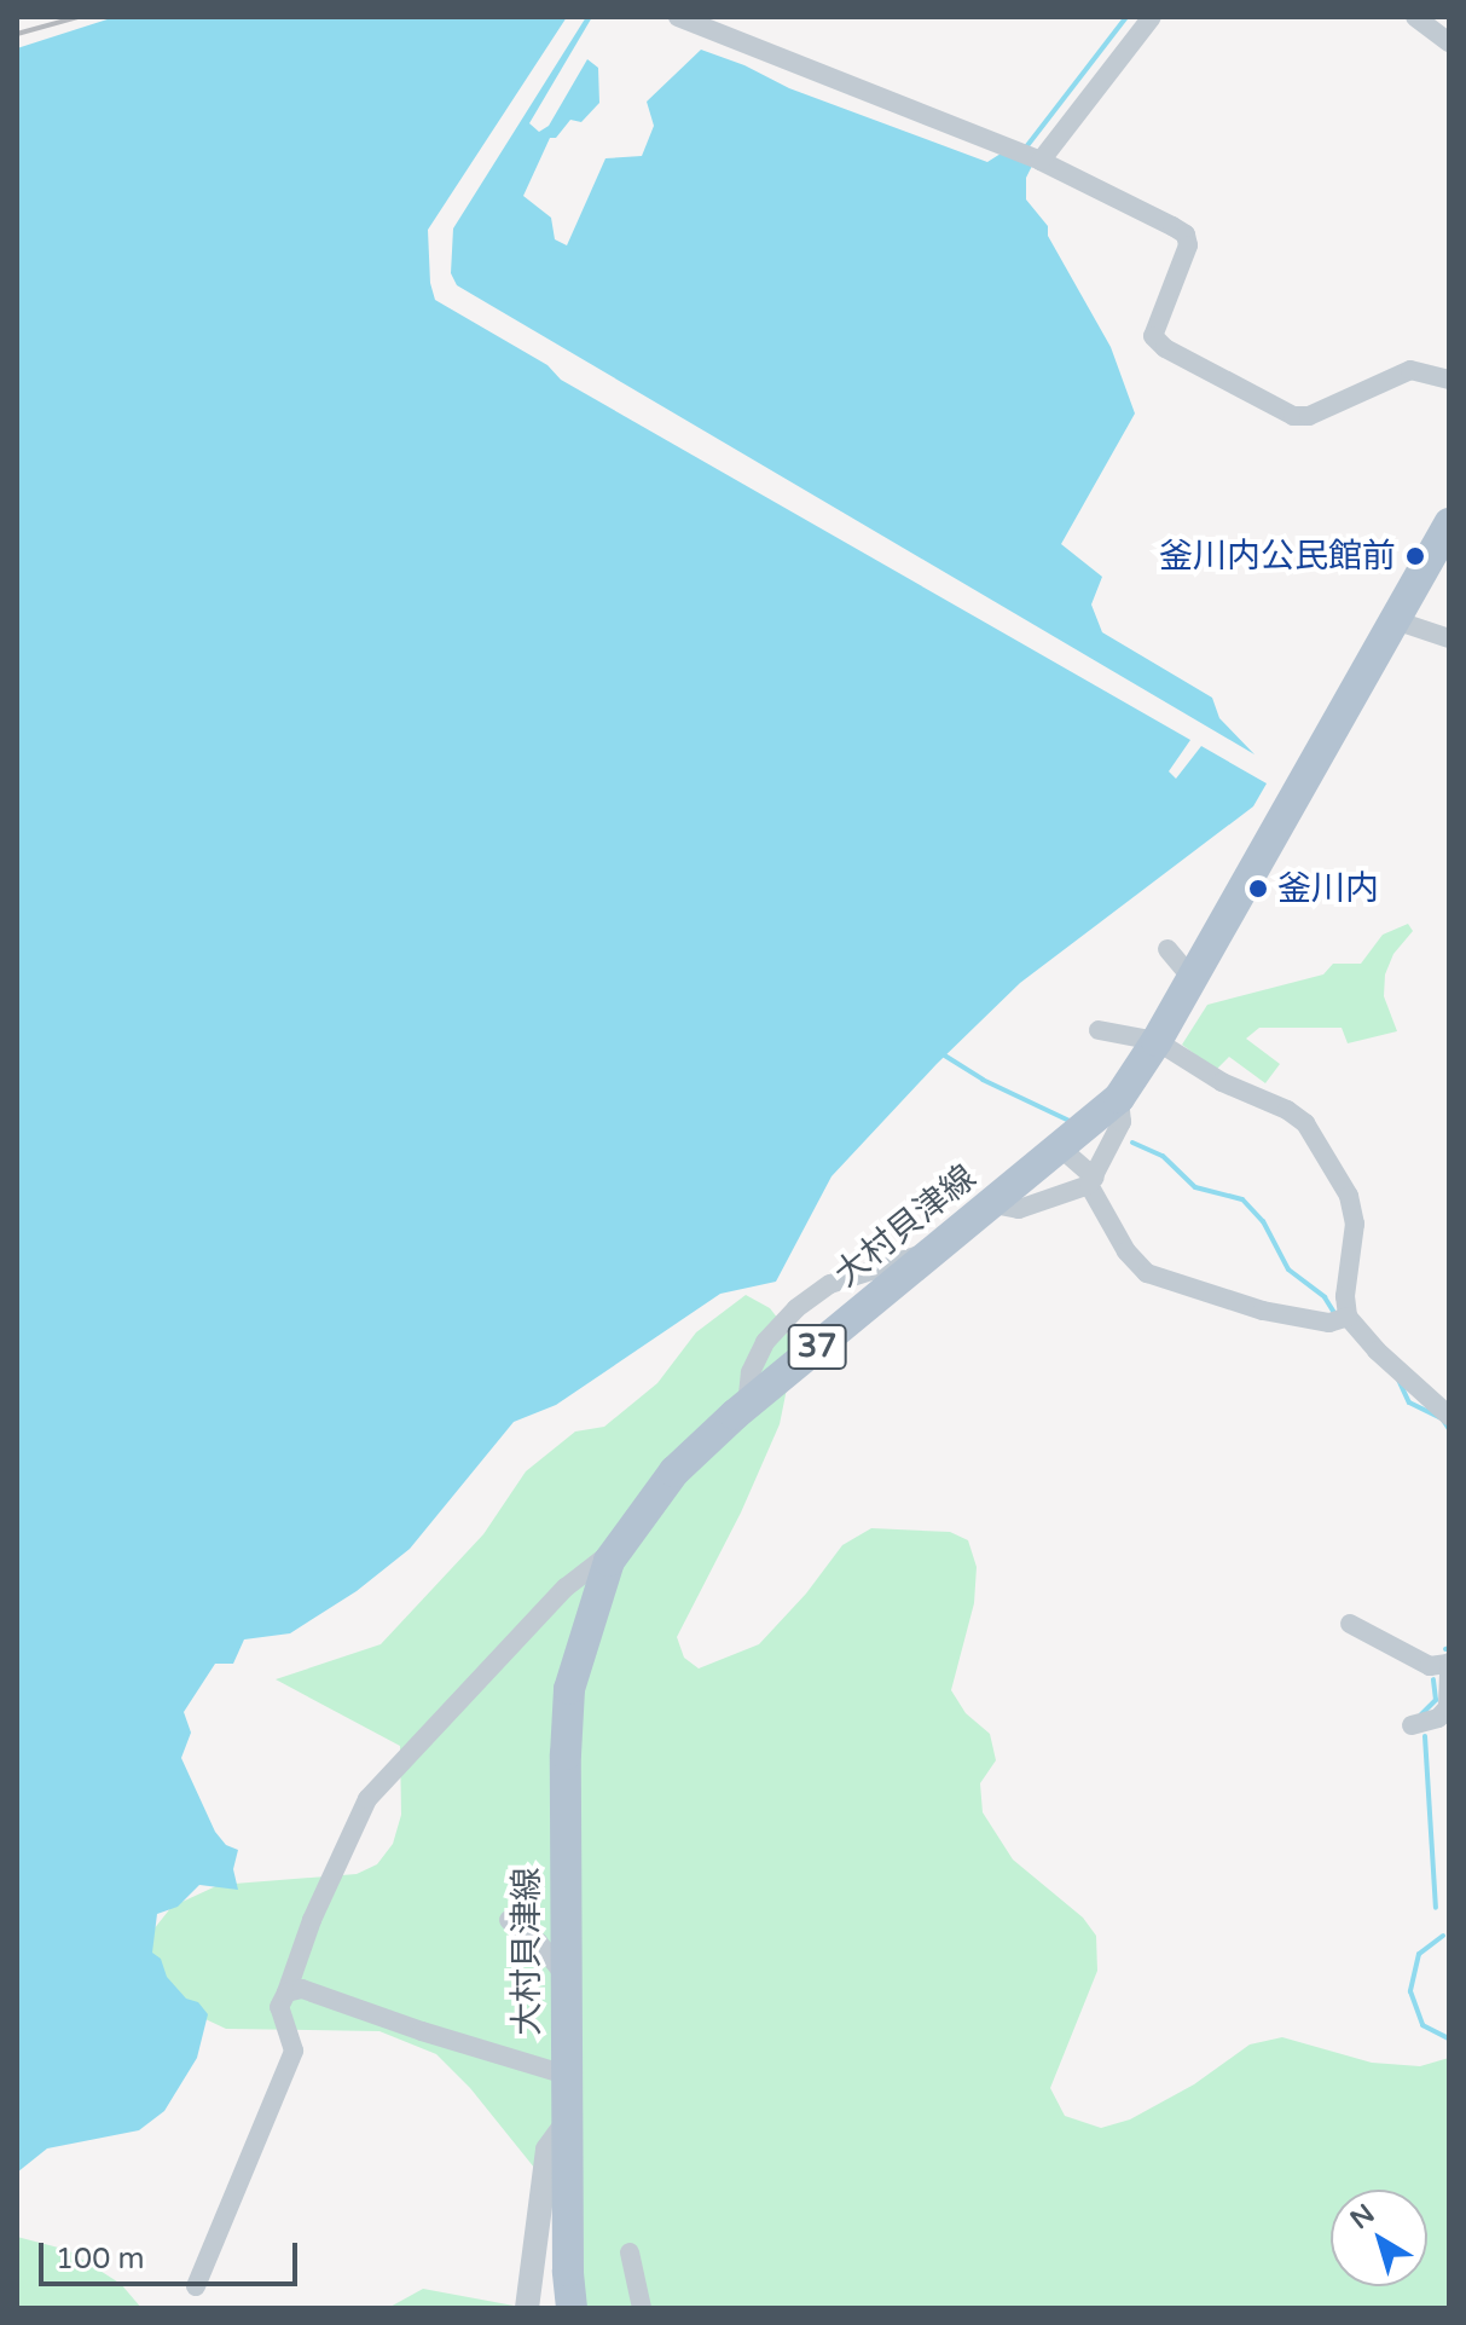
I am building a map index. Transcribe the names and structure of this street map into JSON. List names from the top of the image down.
{
  "streets": {
    "main road": ["大村貝津線", "37"]
  },
  "places": ["釜川内公民館前", "釜川内"],
  "scale_bar": "100 m",
  "north": "top left"
}
